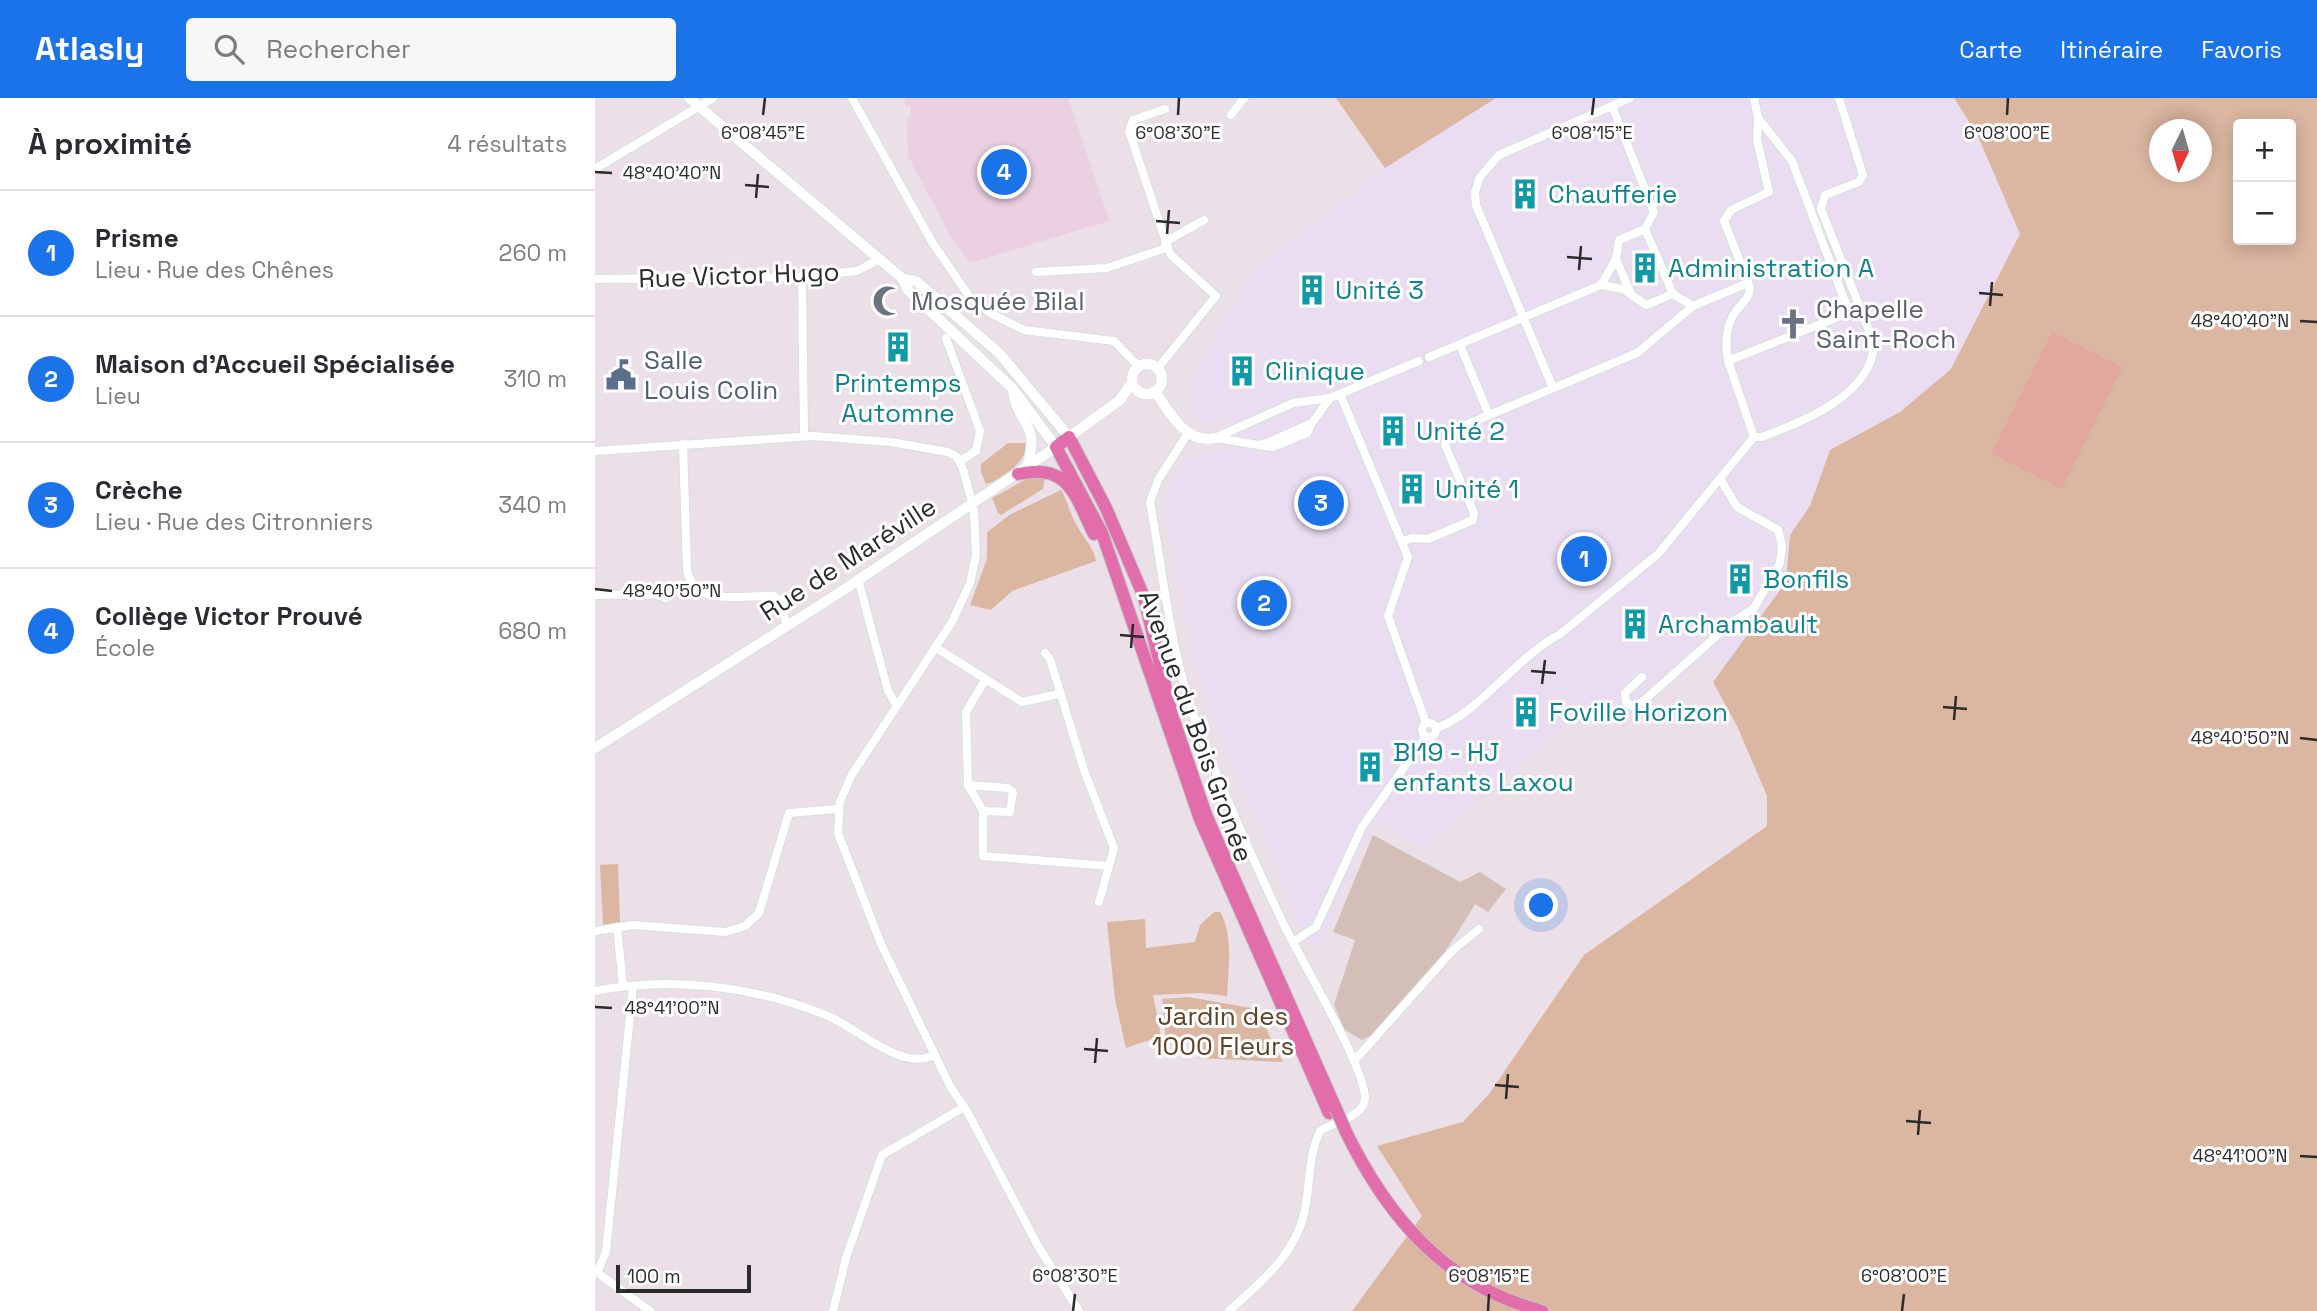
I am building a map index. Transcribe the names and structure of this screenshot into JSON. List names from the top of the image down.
{
  "streets": {
    "main road": ["Rue de Maréville", "Avenue du Bois Gronée"],
    "street": ["Rue Victor Hugo"]
  },
  "crossings": [
    ["Rue de Maréville", "Avenue du Bois Gronée"]
  ],
  "parks": ["Jardin des 1000 Fleurs"],
  "places": {
    "building": [
      "Chaufferie",
      "Administration A",
      "Unité 3",
      "Printemps Automne",
      "Clinique",
      "Unité 2",
      "Unité 1",
      "Bonfils",
      "Archambault",
      "Foville Horizon",
      "BI19 - HJ enfants Laxou"
    ],
    "mosque": ["Mosquée Bilal"],
    "church": ["Chapelle Saint-Roch"],
    "public building": ["Salle Louis Colin"]
  },
  "scale_bar": "100 m",
  "north": "bottom",
  "page": {
    "header": "Atlasly",
    "search": "Rechercher",
    "nav": ["Carte", "Itinéraire", "Favoris"],
    "heading": ["À proximité", "4 résultats"],
    "map_buttons": ["+", "−"],
    "pins": [
      "4",
      "3",
      "1",
      "2"
    ],
    "list": [
      {
        "mark": "1",
        "name": "Prisme",
        "note": "Lieu · Rue des Chênes",
        "value": "260 m"
      },
      {
        "mark": "2",
        "name": "Maison d'Accueil Spécialisée",
        "note": "Lieu",
        "value": "310 m"
      },
      {
        "mark": "3",
        "name": "Crèche",
        "note": "Lieu · Rue des Citronniers",
        "value": "340 m"
      },
      {
        "mark": "4",
        "name": "Collège Victor Prouvé",
        "note": "École",
        "value": "680 m"
      }
    ],
    "scale": "100 m"
  },
  "coordinates": [
    "6°08'45\"E",
    "6°08'30\"E",
    "6°08'15\"E",
    "6°08'00\"E",
    "48°40'40\"N",
    "48°40'50\"N",
    "48°41'00\"N"
  ]
}
